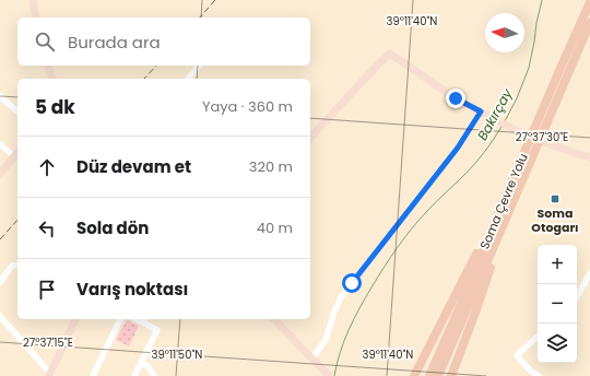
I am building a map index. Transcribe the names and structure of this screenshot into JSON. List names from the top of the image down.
{
  "streets": {
    "highway": ["Soma Çevre Yolu"]
  },
  "water": ["Bakırçay"],
  "places": {
    "transit": ["Soma Otogarı"]
  },
  "north": "left",
  "page": {
    "search": "Burada ara",
    "heading": ["5 dk", "Yaya · 360 m"],
    "list": [
      ["Düz devam et", "320 m"],
      ["Sola dön", "40 m"],
      "Varış noktası"
    ],
    "map_buttons": ["+", "−"]
  },
  "coordinates": [
    "39°11'40\"N",
    "27°37'30\"E",
    "27°37'15\"E",
    "39°11'50\"N"
  ]
}
